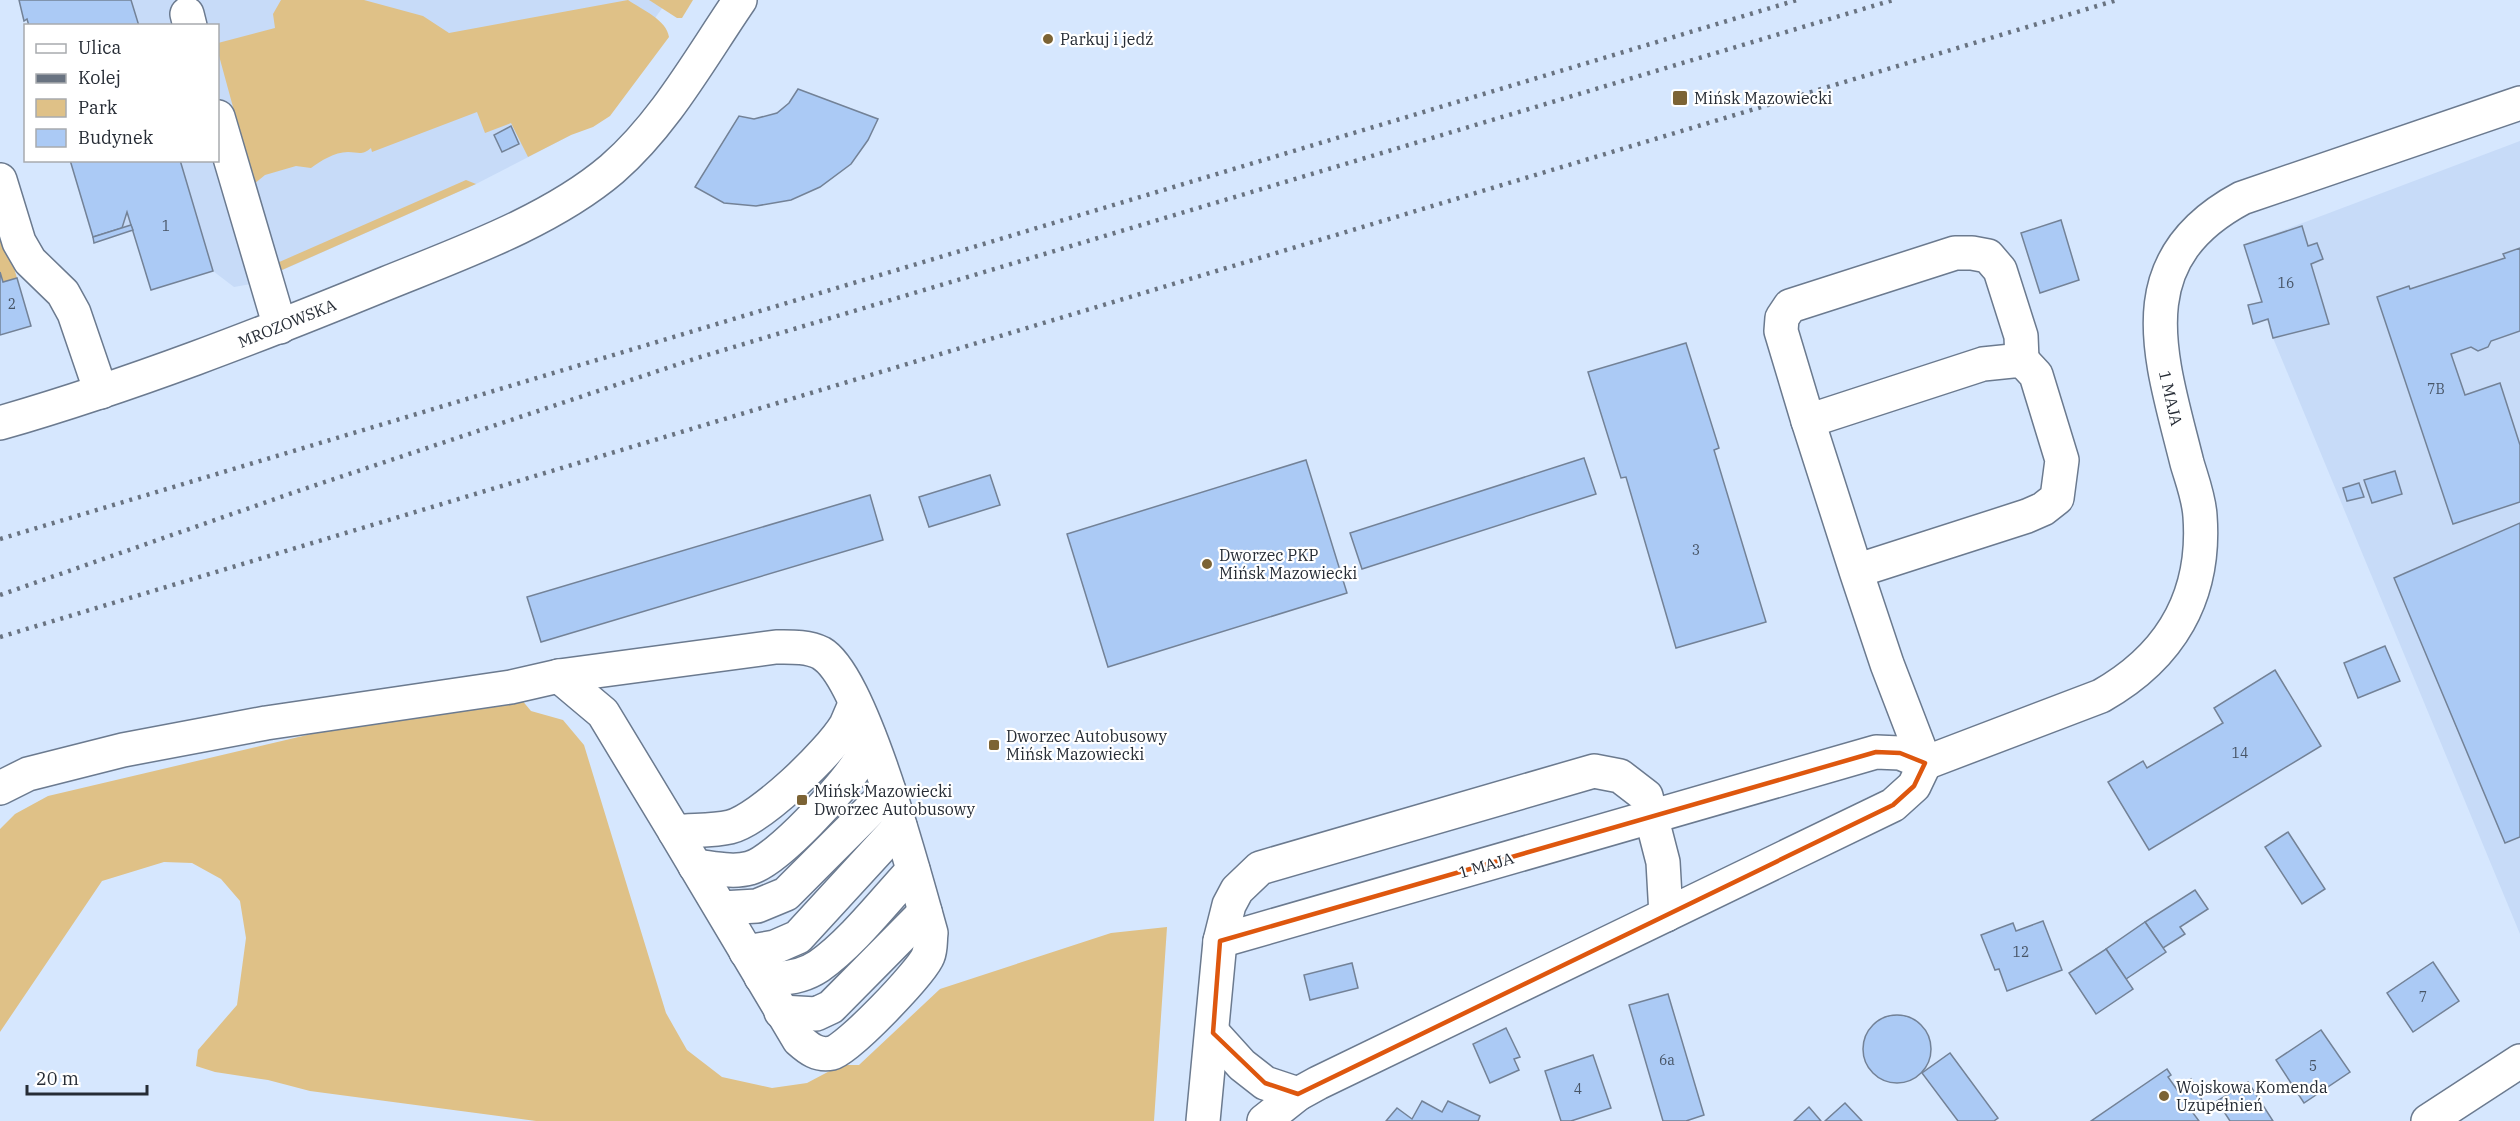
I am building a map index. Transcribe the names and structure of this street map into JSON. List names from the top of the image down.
{
  "streets": {
    "street": ["MROZOWSKA", "1 MAJA"]
  },
  "places": {
    "other": ["Parkuj i jedź", "Dworzec PKP Mińsk Mazowiecki", "Wojskowa Komenda Uzupełnień"],
    "transit": ["Mińsk Mazowiecki", "Dworzec Autobusowy Mińsk Mazowiecki", "Mińsk Mazowiecki Dworzec Autobusowy"]
  },
  "house_numbers": [
    "1",
    "16",
    "2",
    "7B",
    "3",
    "14",
    "12",
    "7",
    "6a",
    "5",
    "4"
  ],
  "legend": [
    "Ulica",
    "Kolej",
    "Park",
    "Budynek"
  ],
  "scale_bar": "20 m"
}
